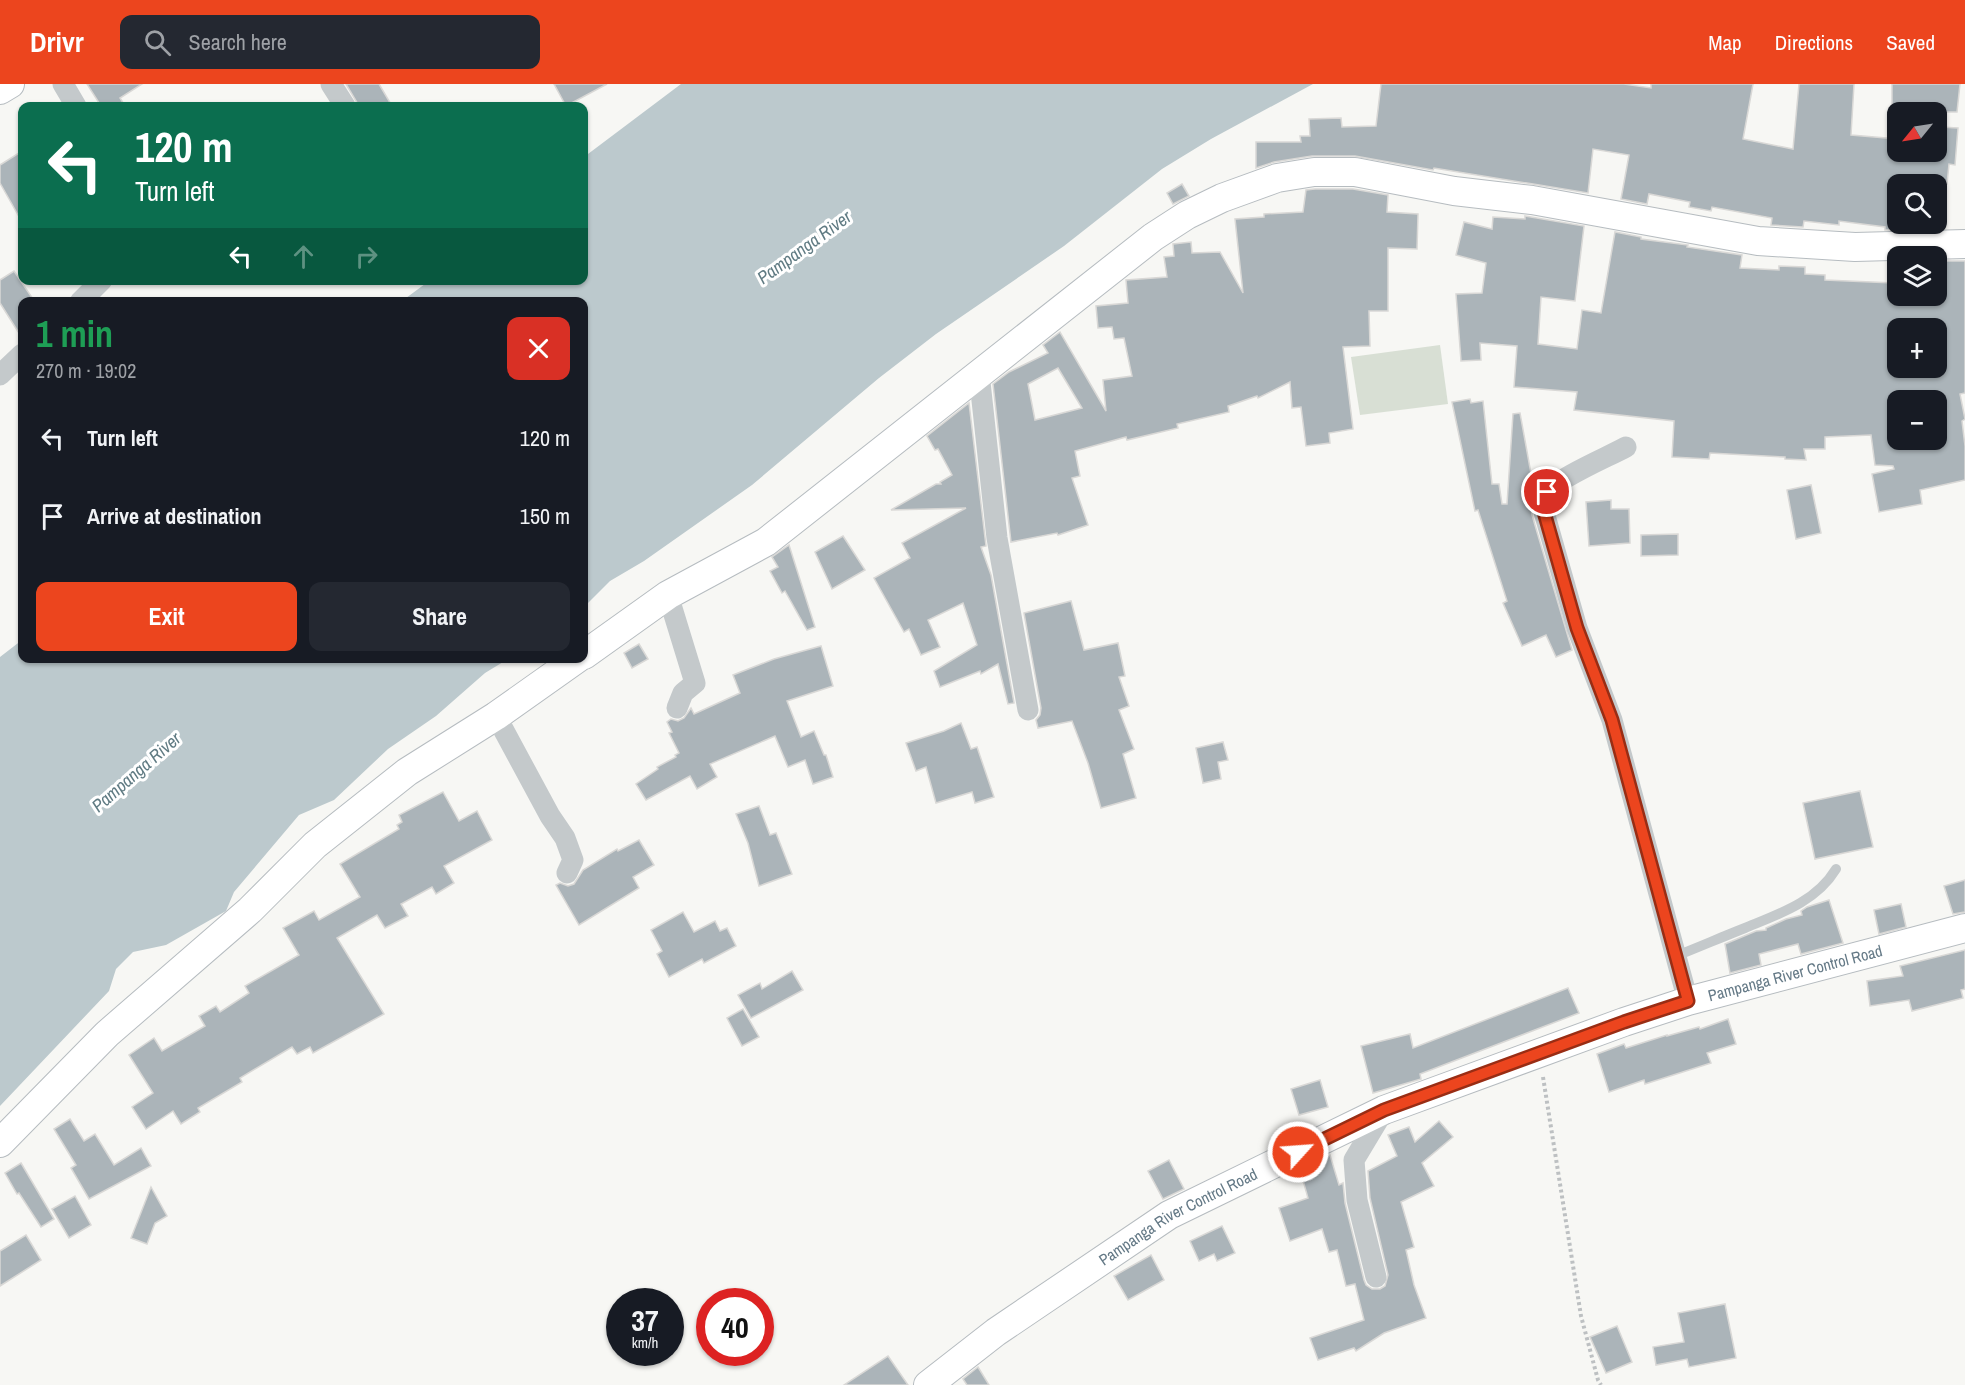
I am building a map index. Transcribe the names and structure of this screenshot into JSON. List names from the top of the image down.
{
  "streets": {
    "street": ["Pampanga River Control Road"]
  },
  "water": ["Pampanga River"],
  "north": "bottom left",
  "page": {
    "header": "Drivr",
    "search": "Search here",
    "nav": ["Map", "Directions", "Saved"],
    "map_buttons": ["+", "−"],
    "turn": ["120 m", "Turn left"],
    "heading": ["1 min", "270 m · 19:02"],
    "list": [
      {
        "name": "Turn left",
        "value": "120 m"
      },
      {
        "name": "Arrive at destination",
        "value": "150 m"
      }
    ],
    "buttons": ["Exit", "Share"],
    "speed": "37 km/h",
    "limit": "40"
  }
}
